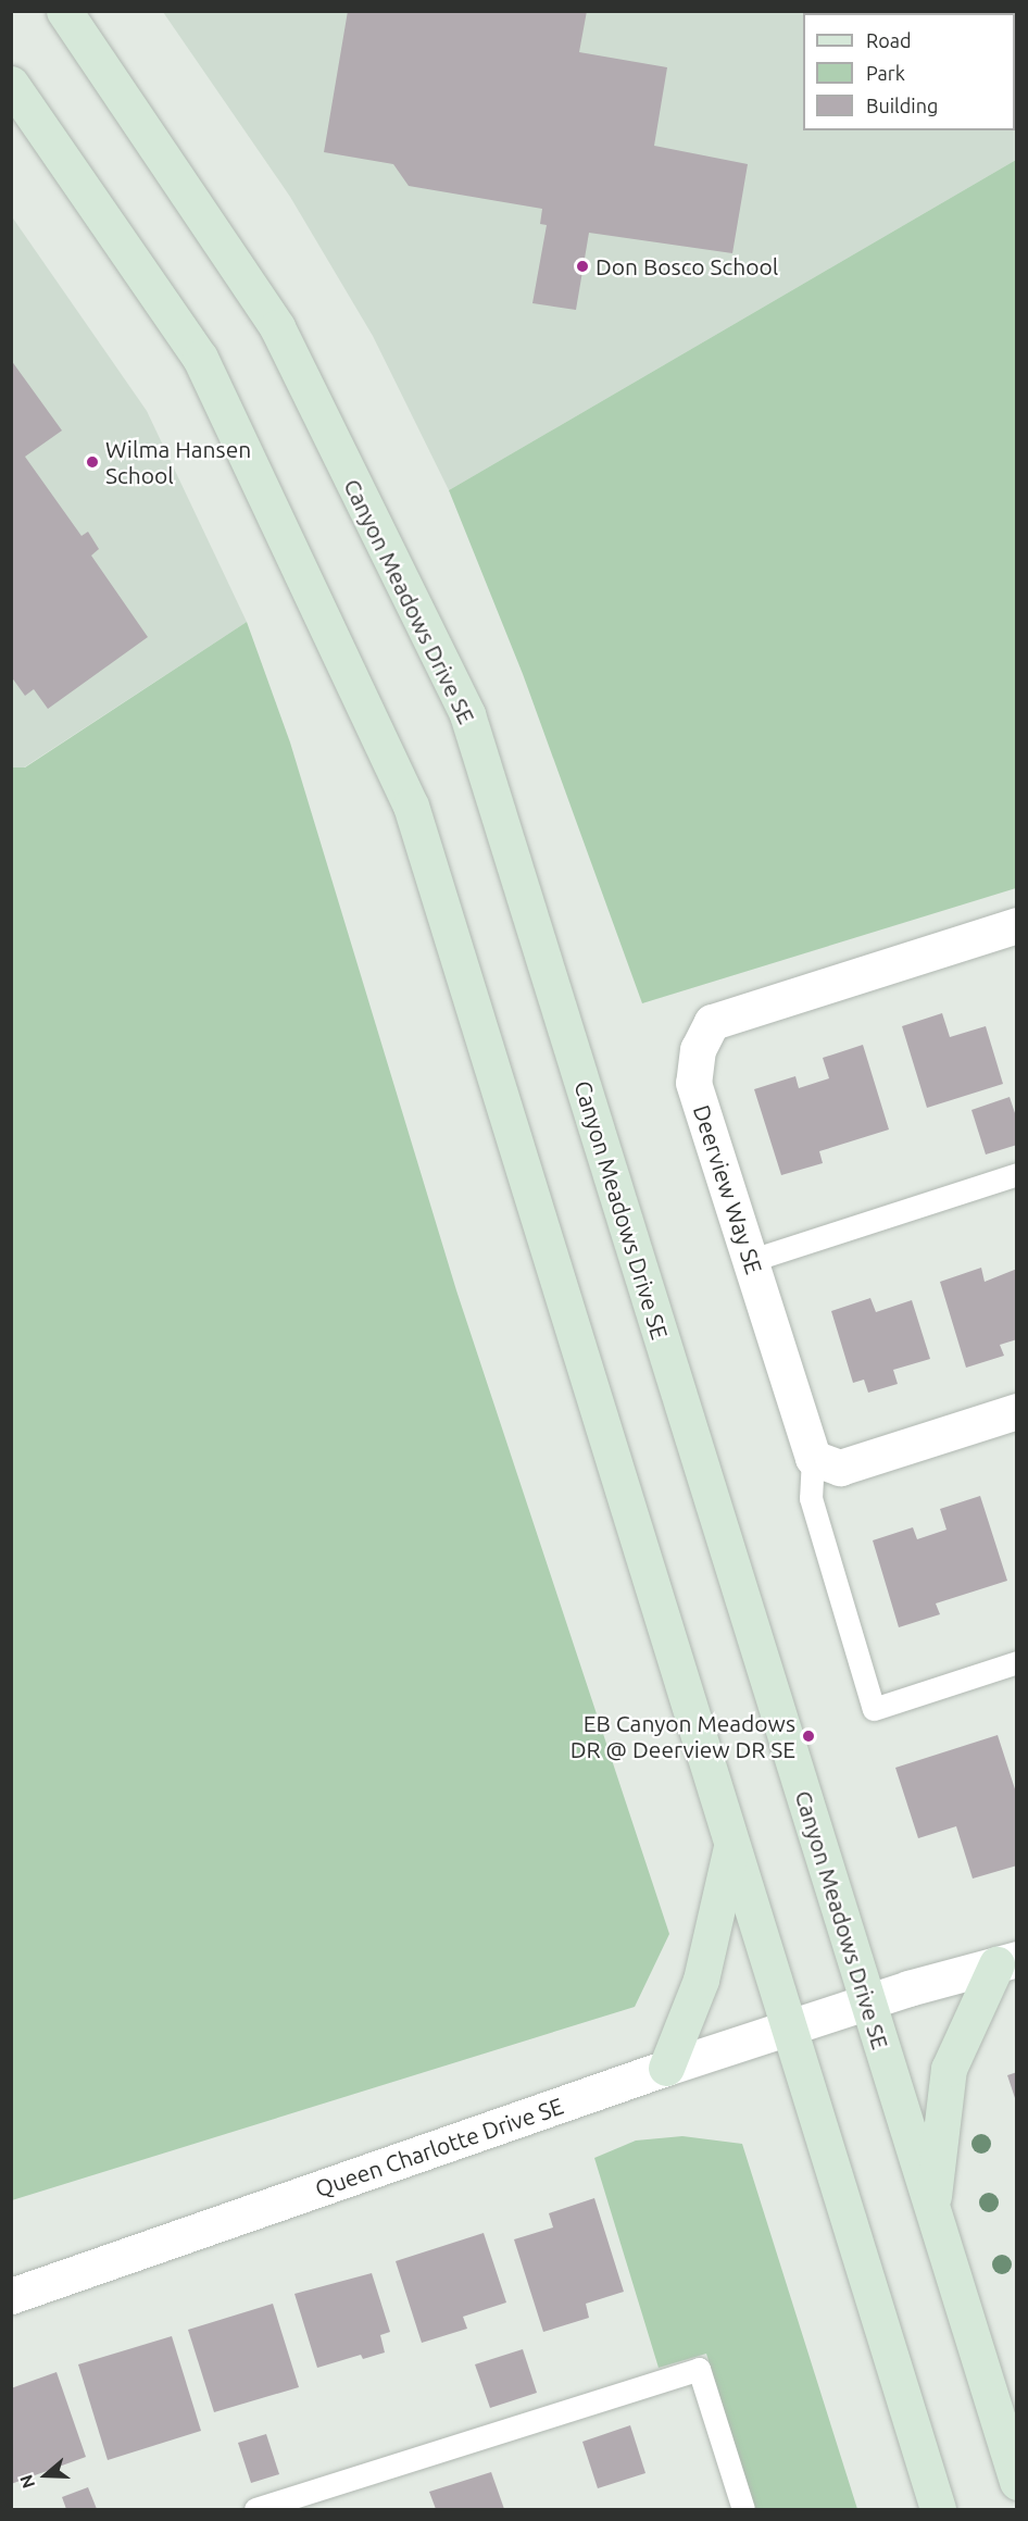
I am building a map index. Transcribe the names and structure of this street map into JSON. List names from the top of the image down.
{
  "streets": {
    "street": ["Canyon Meadows Drive SE", "Deerview Way SE", "Queen Charlotte Drive SE"]
  },
  "crossings": [
    ["Canyon Meadows Drive SE", "Queen Charlotte Drive SE"]
  ],
  "places": ["Don Bosco School", "Wilma Hansen School", "EB Canyon Meadows DR @ Deerview DR SE"],
  "legend": ["Road", "Park", "Building"],
  "north": "left"
}
